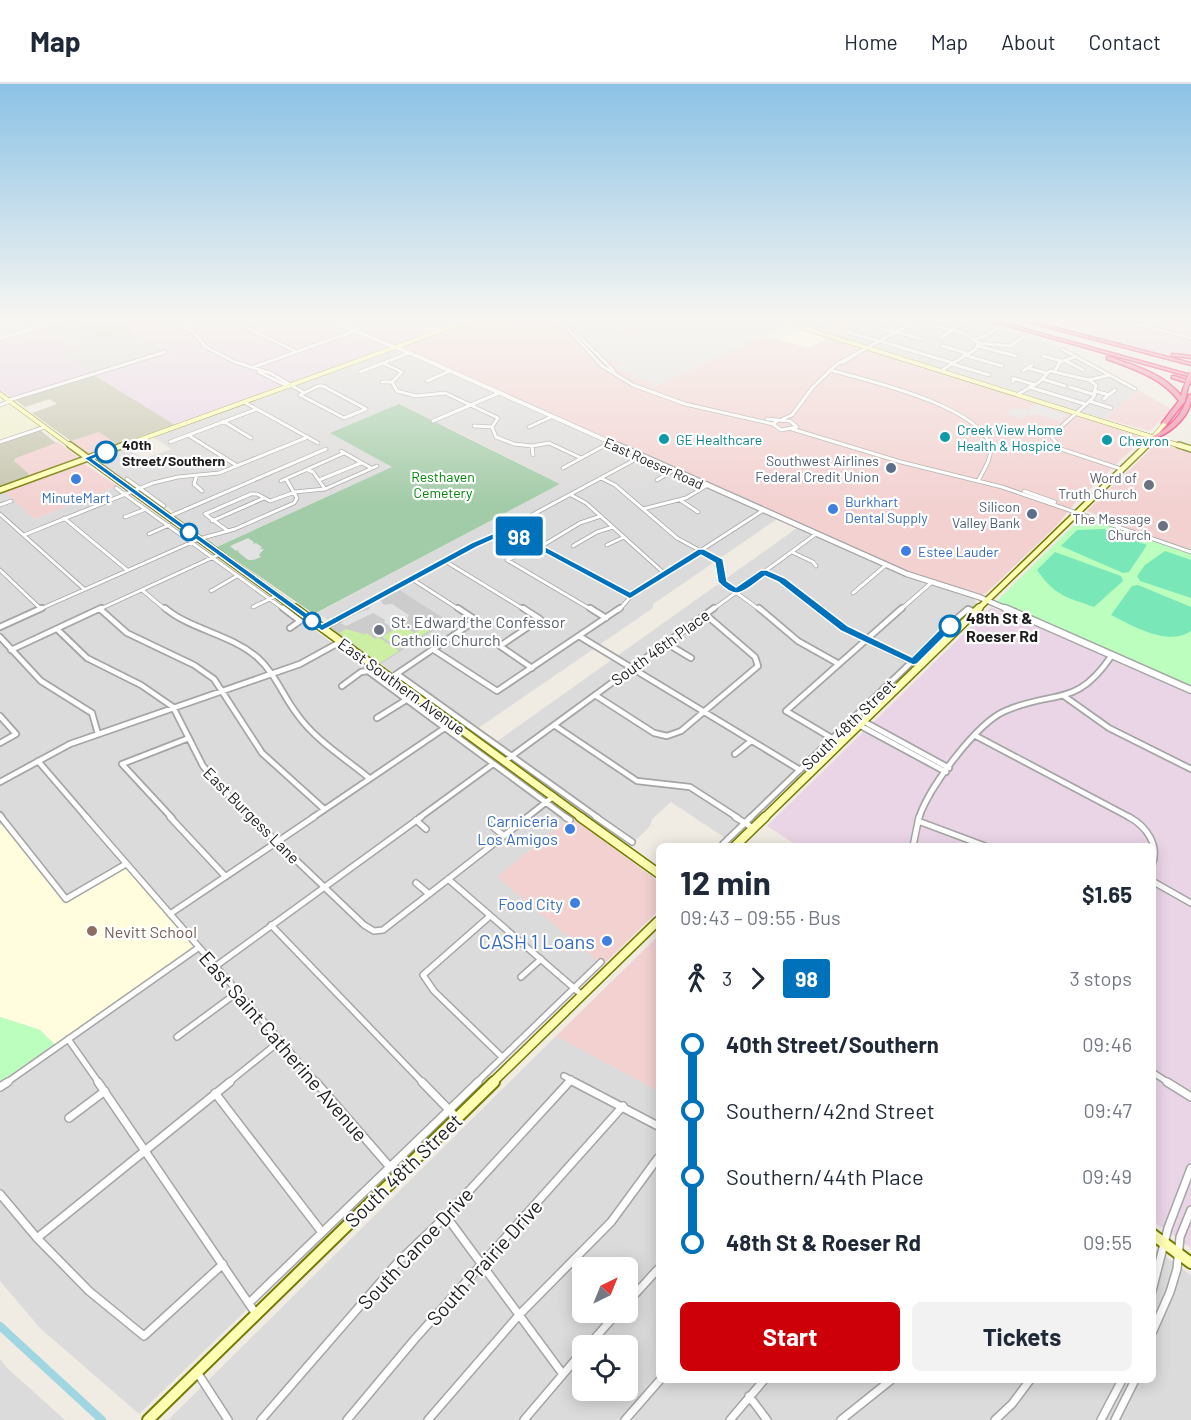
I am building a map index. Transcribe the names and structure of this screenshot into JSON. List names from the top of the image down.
{
  "streets": {
    "highway": ["South 48th Street"],
    "main road": ["East Southern Avenue"],
    "street": [
      "East Roeser Road",
      "South 46th Place",
      "East Burgess Lane",
      "East Saint Catherine Avenue",
      "South Canoe Drive",
      "South Prairie Drive"
    ]
  },
  "crossings": [
    ["East Roeser Road", "South 46th Place"],
    ["East Roeser Road", "South 48th Street"],
    ["South 46th Place", "East Southern Avenue"],
    ["South 48th Street", "East Saint Catherine Avenue"],
    ["South Canoe Drive", "South Prairie Drive"]
  ],
  "parks": ["Resthaven Cemetery"],
  "places": [
    "Creek View Home Health & Hospice",
    "GE Healthcare",
    "Chevron",
    "40th Street/Southern",
    "Southwest Airlines Federal Credit Union",
    "MinuteMart",
    "Word of Truth Church",
    "Burkhart Dental Supply",
    "Silicon Valley Bank",
    "The Message Church",
    "Estee Lauder",
    "48th St & Roeser Rd",
    "St. Edward the Confessor Catholic Church",
    "Carniceria Los Amigos",
    "Food City",
    "Nevitt School",
    "CASH 1 Loans"
  ],
  "lines": ["bus line 98"],
  "north": "top right",
  "page": {
    "header": "Map",
    "nav": [
      "Home",
      "Map",
      "About",
      "Contact"
    ],
    "on_map": "98",
    "heading": ["12 min", "09:43 – 09:55 · Bus", "$1.65"],
    "legs": ["3", "98", "3 stops"],
    "list": [
      {
        "name": "40th Street/Southern",
        "value": "09:46"
      },
      {
        "name": "Southern/42nd Street",
        "value": "09:47"
      },
      {
        "name": "Southern/44th Place",
        "value": "09:49"
      },
      {
        "name": "48th St & Roeser Rd",
        "value": "09:55"
      }
    ],
    "buttons": ["Start", "Tickets"]
  }
}
